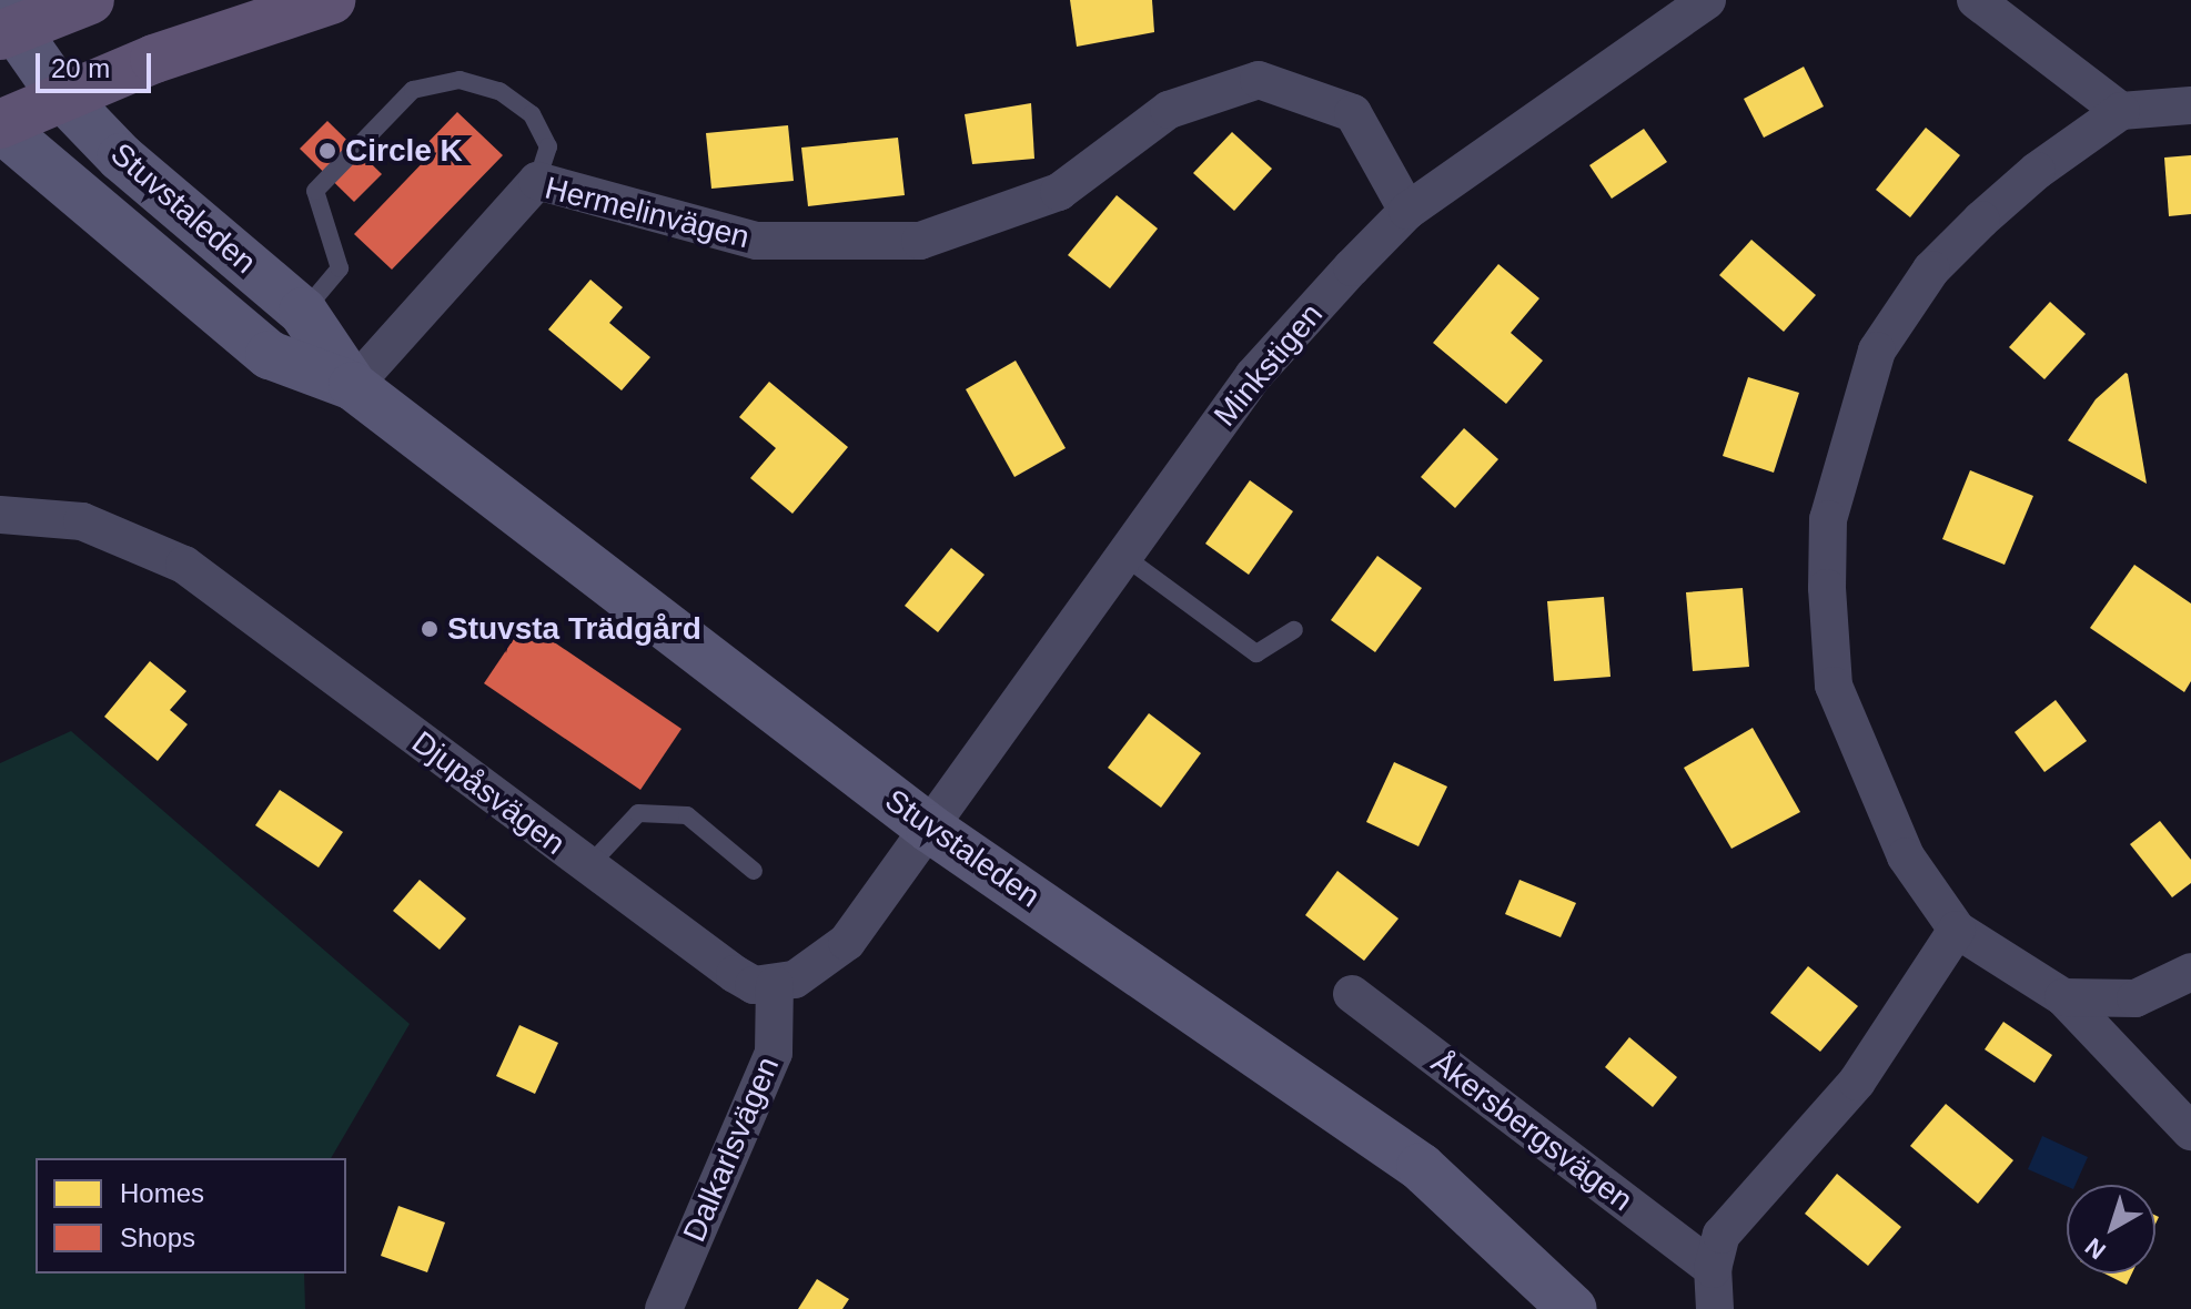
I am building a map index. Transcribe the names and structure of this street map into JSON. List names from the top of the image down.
{
  "streets": {
    "street": [
      "Stuvstaleden",
      "Hermelinvägen",
      "Minkstigen",
      "Djupåsvägen",
      "Åkersbergsvägen",
      "Dalkarlsvägen"
    ]
  },
  "crossings": [
    ["Stuvstaleden", "Hermelinvägen"],
    ["Stuvstaleden", "Minkstigen"],
    ["Hermelinvägen", "Minkstigen"],
    ["Djupåsvägen", "Dalkarlsvägen"]
  ],
  "places": ["Circle K", "Stuvsta Trädgård"],
  "legend": ["Homes", "Shops"],
  "scale_bar": "20 m",
  "north": "bottom left"
}
